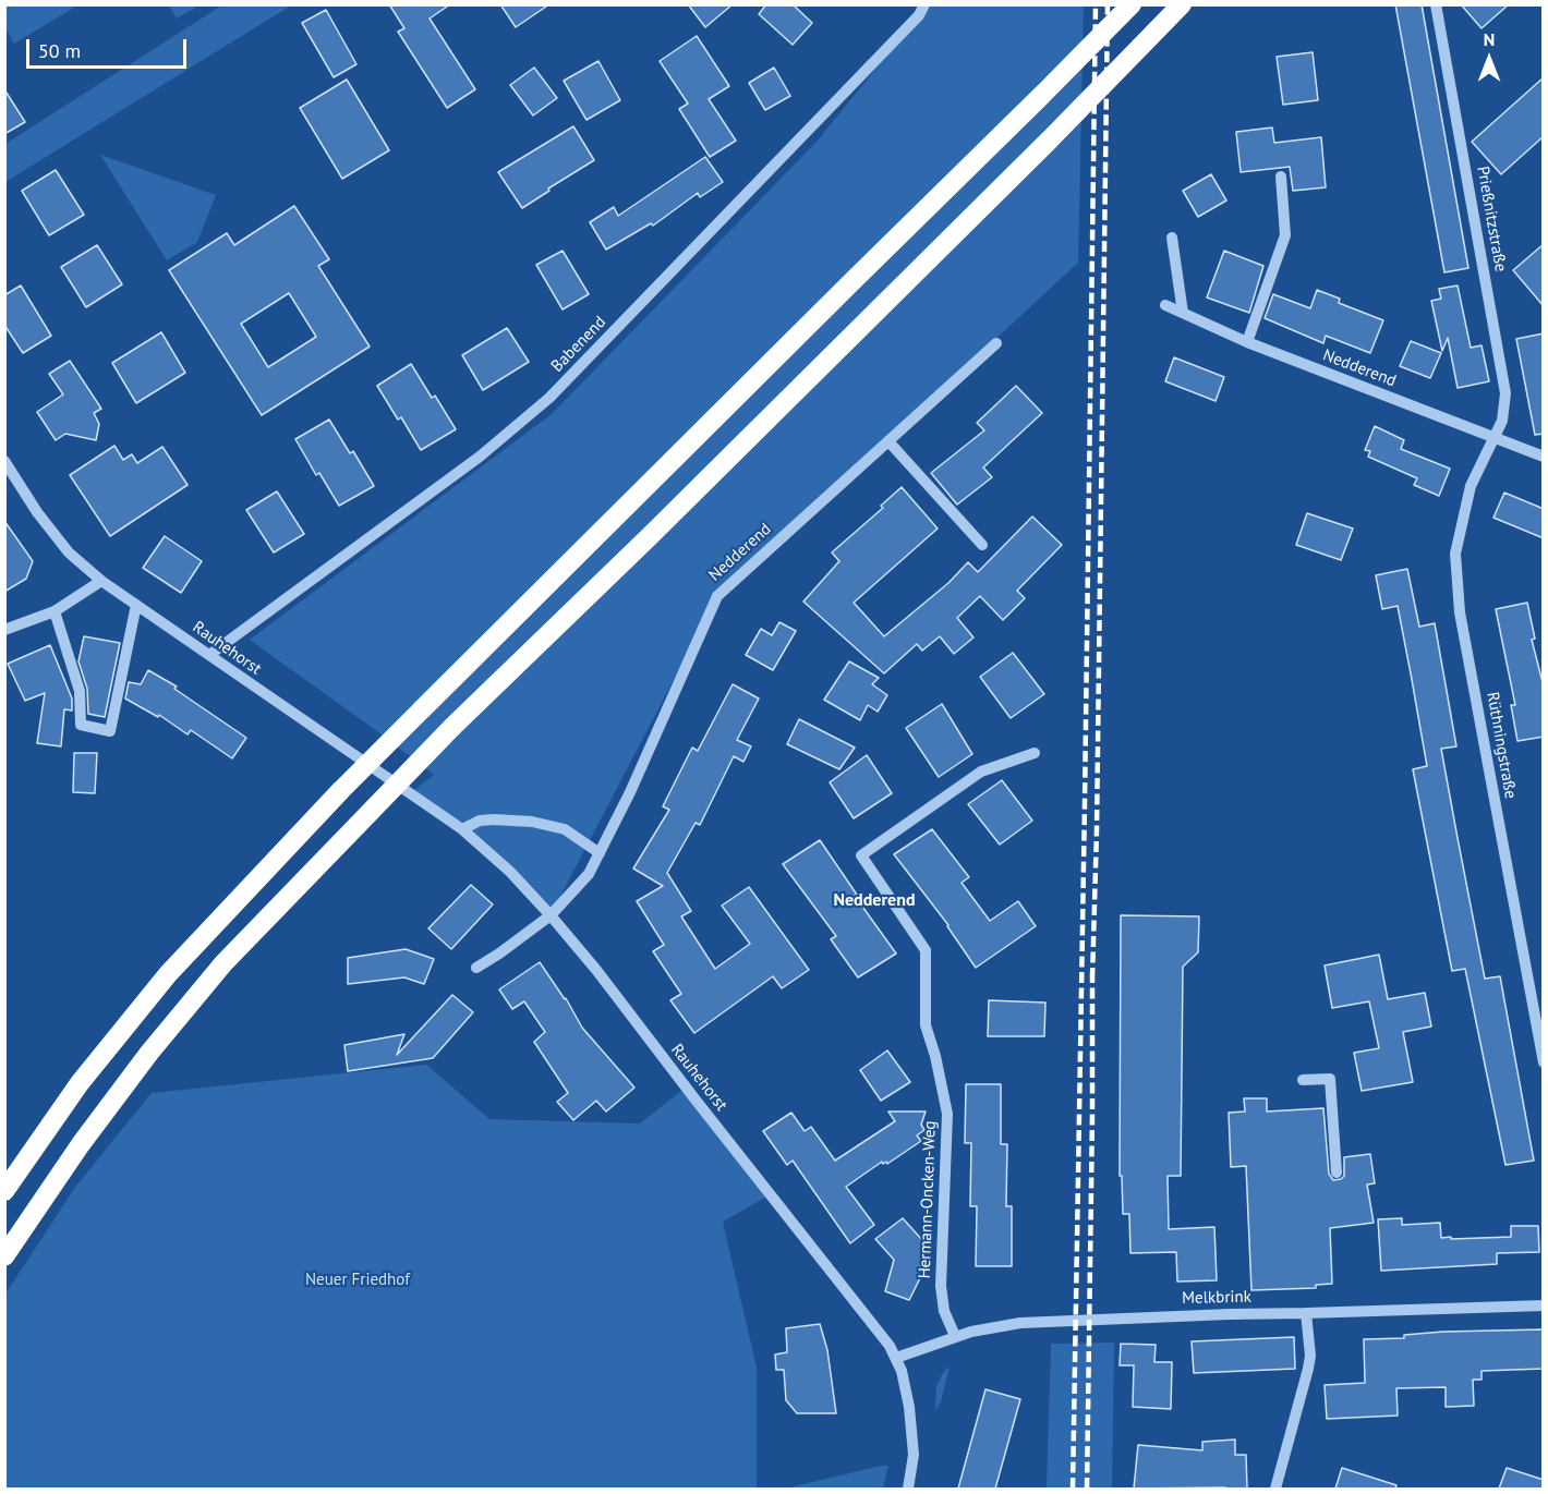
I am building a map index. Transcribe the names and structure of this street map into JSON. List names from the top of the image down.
{
  "streets": {
    "street": [
      "Prießnitzstraße",
      "Babenend",
      "Nedderend",
      "Rauhehorst",
      "Rüthningstraße",
      "Hermann-Oncken-Weg",
      "Melkbrink"
    ]
  },
  "crossings": [
    ["Prießnitzstraße", "Nedderend"],
    ["Prießnitzstraße", "Rüthningstraße"],
    ["Babenend", "Rauhehorst"],
    ["Nedderend", "Rauhehorst"],
    ["Nedderend", "Rüthningstraße"],
    ["Rauhehorst", "Melkbrink"],
    ["Hermann-Oncken-Weg", "Melkbrink"]
  ],
  "districts": ["Nedderend"],
  "parks": ["Neuer Friedhof"],
  "scale_bar": "50 m",
  "north": "top"
}
